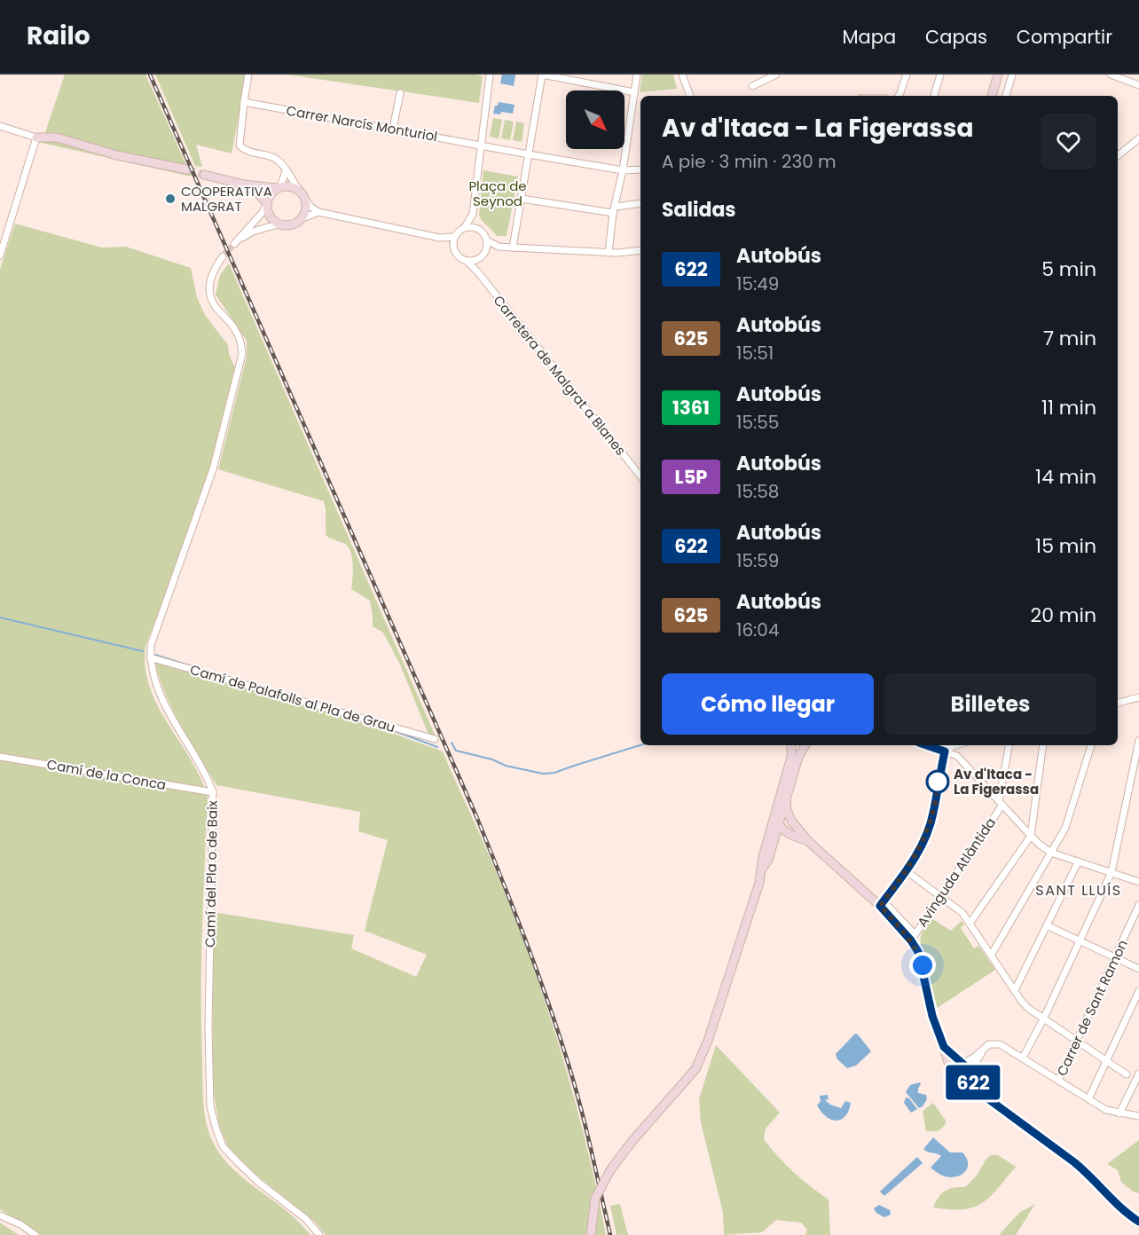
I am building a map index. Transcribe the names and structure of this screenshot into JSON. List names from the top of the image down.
{
  "streets": {
    "street": [
      "Carrer Narcís Monturiol",
      "Carretera de Malgrat a Blanes",
      "Camí de Palafolls al Pla de Grau",
      "Camí de la Conca",
      "Avinguda Atlàntida",
      "Camí del Pla o de Baix",
      "Carrer de Sant Ramon"
    ]
  },
  "crossings": [
    ["Camí de Palafolls al Pla de Grau", "Camí del Pla o de Baix"],
    ["Camí de la Conca", "Camí del Pla o de Baix"]
  ],
  "districts": ["SANT LLUÍS"],
  "parks": ["Plaça de Seynod"],
  "places": ["COOPERATIVA MALGRAT", "Av d'Itaca - La Figerassa"],
  "lines": ["bus line 622"],
  "north": "bottom right",
  "page": {
    "header": "Railo",
    "nav": ["Mapa", "Capas", "Compartir"],
    "on_map": "622",
    "heading": [
      ["Av d'Itaca - La Figerassa", "A pie · 3 min · 230 m"],
      "Salidas"
    ],
    "list": [
      {
        "mark": "622",
        "name": "Autobús",
        "note": "15:49",
        "value": "5 min"
      },
      {
        "mark": "625",
        "name": "Autobús",
        "note": "15:51",
        "value": "7 min"
      },
      {
        "mark": "1361",
        "name": "Autobús",
        "note": "15:55",
        "value": "11 min"
      },
      {
        "mark": "L5P",
        "name": "Autobús",
        "note": "15:58",
        "value": "14 min"
      },
      {
        "mark": "622",
        "name": "Autobús",
        "note": "15:59",
        "value": "15 min"
      },
      {
        "mark": "625",
        "name": "Autobús",
        "note": "16:04",
        "value": "20 min"
      }
    ],
    "buttons": ["Cómo llegar", "Billetes"]
  }
}
